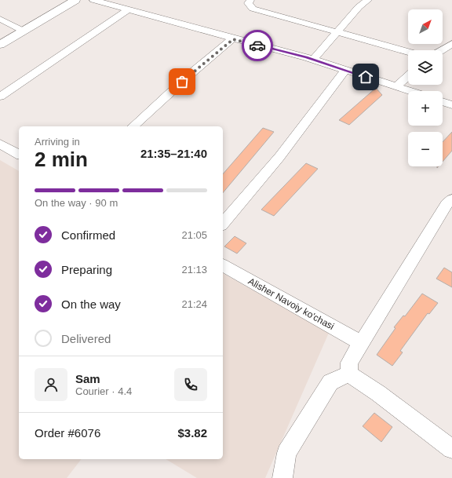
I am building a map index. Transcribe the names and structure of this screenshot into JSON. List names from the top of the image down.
{
  "streets": {
    "street": ["Alisher Navoiy ko'chasi"]
  },
  "north": "top right",
  "page": {
    "map_buttons": ["+", "−"],
    "heading": ["2 min", "Arriving in", "21:35–21:40"],
    "panel": [
      "Sam",
      "Courier · 4.4",
      "Order #6076",
      "$3.82"
    ],
    "bar": "On the way · 90 m",
    "list": [
      ["Confirmed", "21:05"],
      ["Preparing", "21:13"],
      ["On the way", "21:24"],
      "Delivered"
    ]
  }
}
